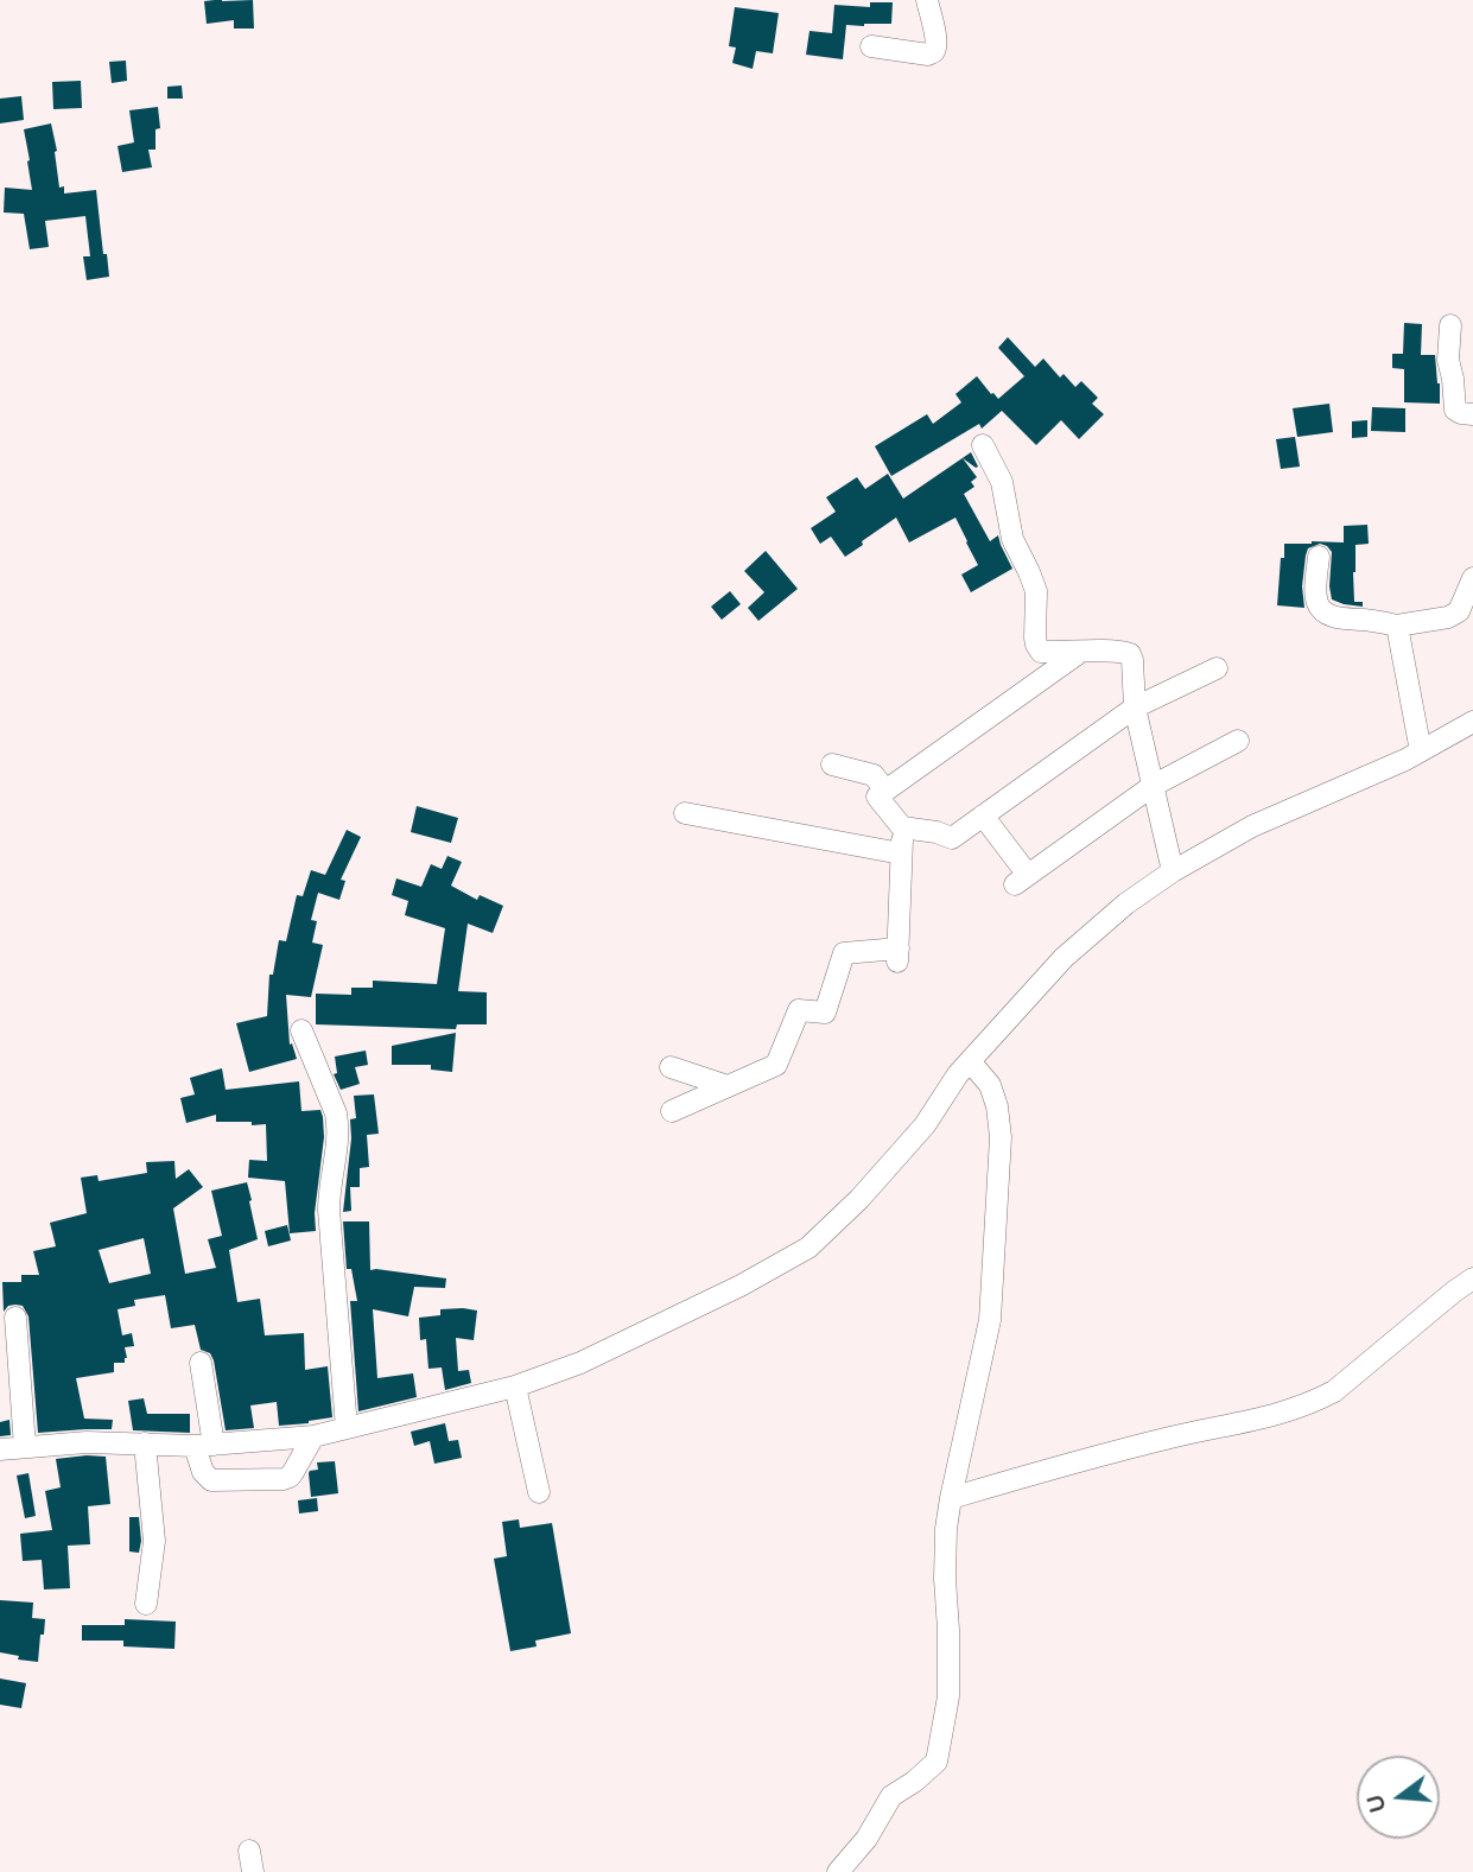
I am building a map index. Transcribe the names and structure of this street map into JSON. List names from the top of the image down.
{
  "north": "left"
}
